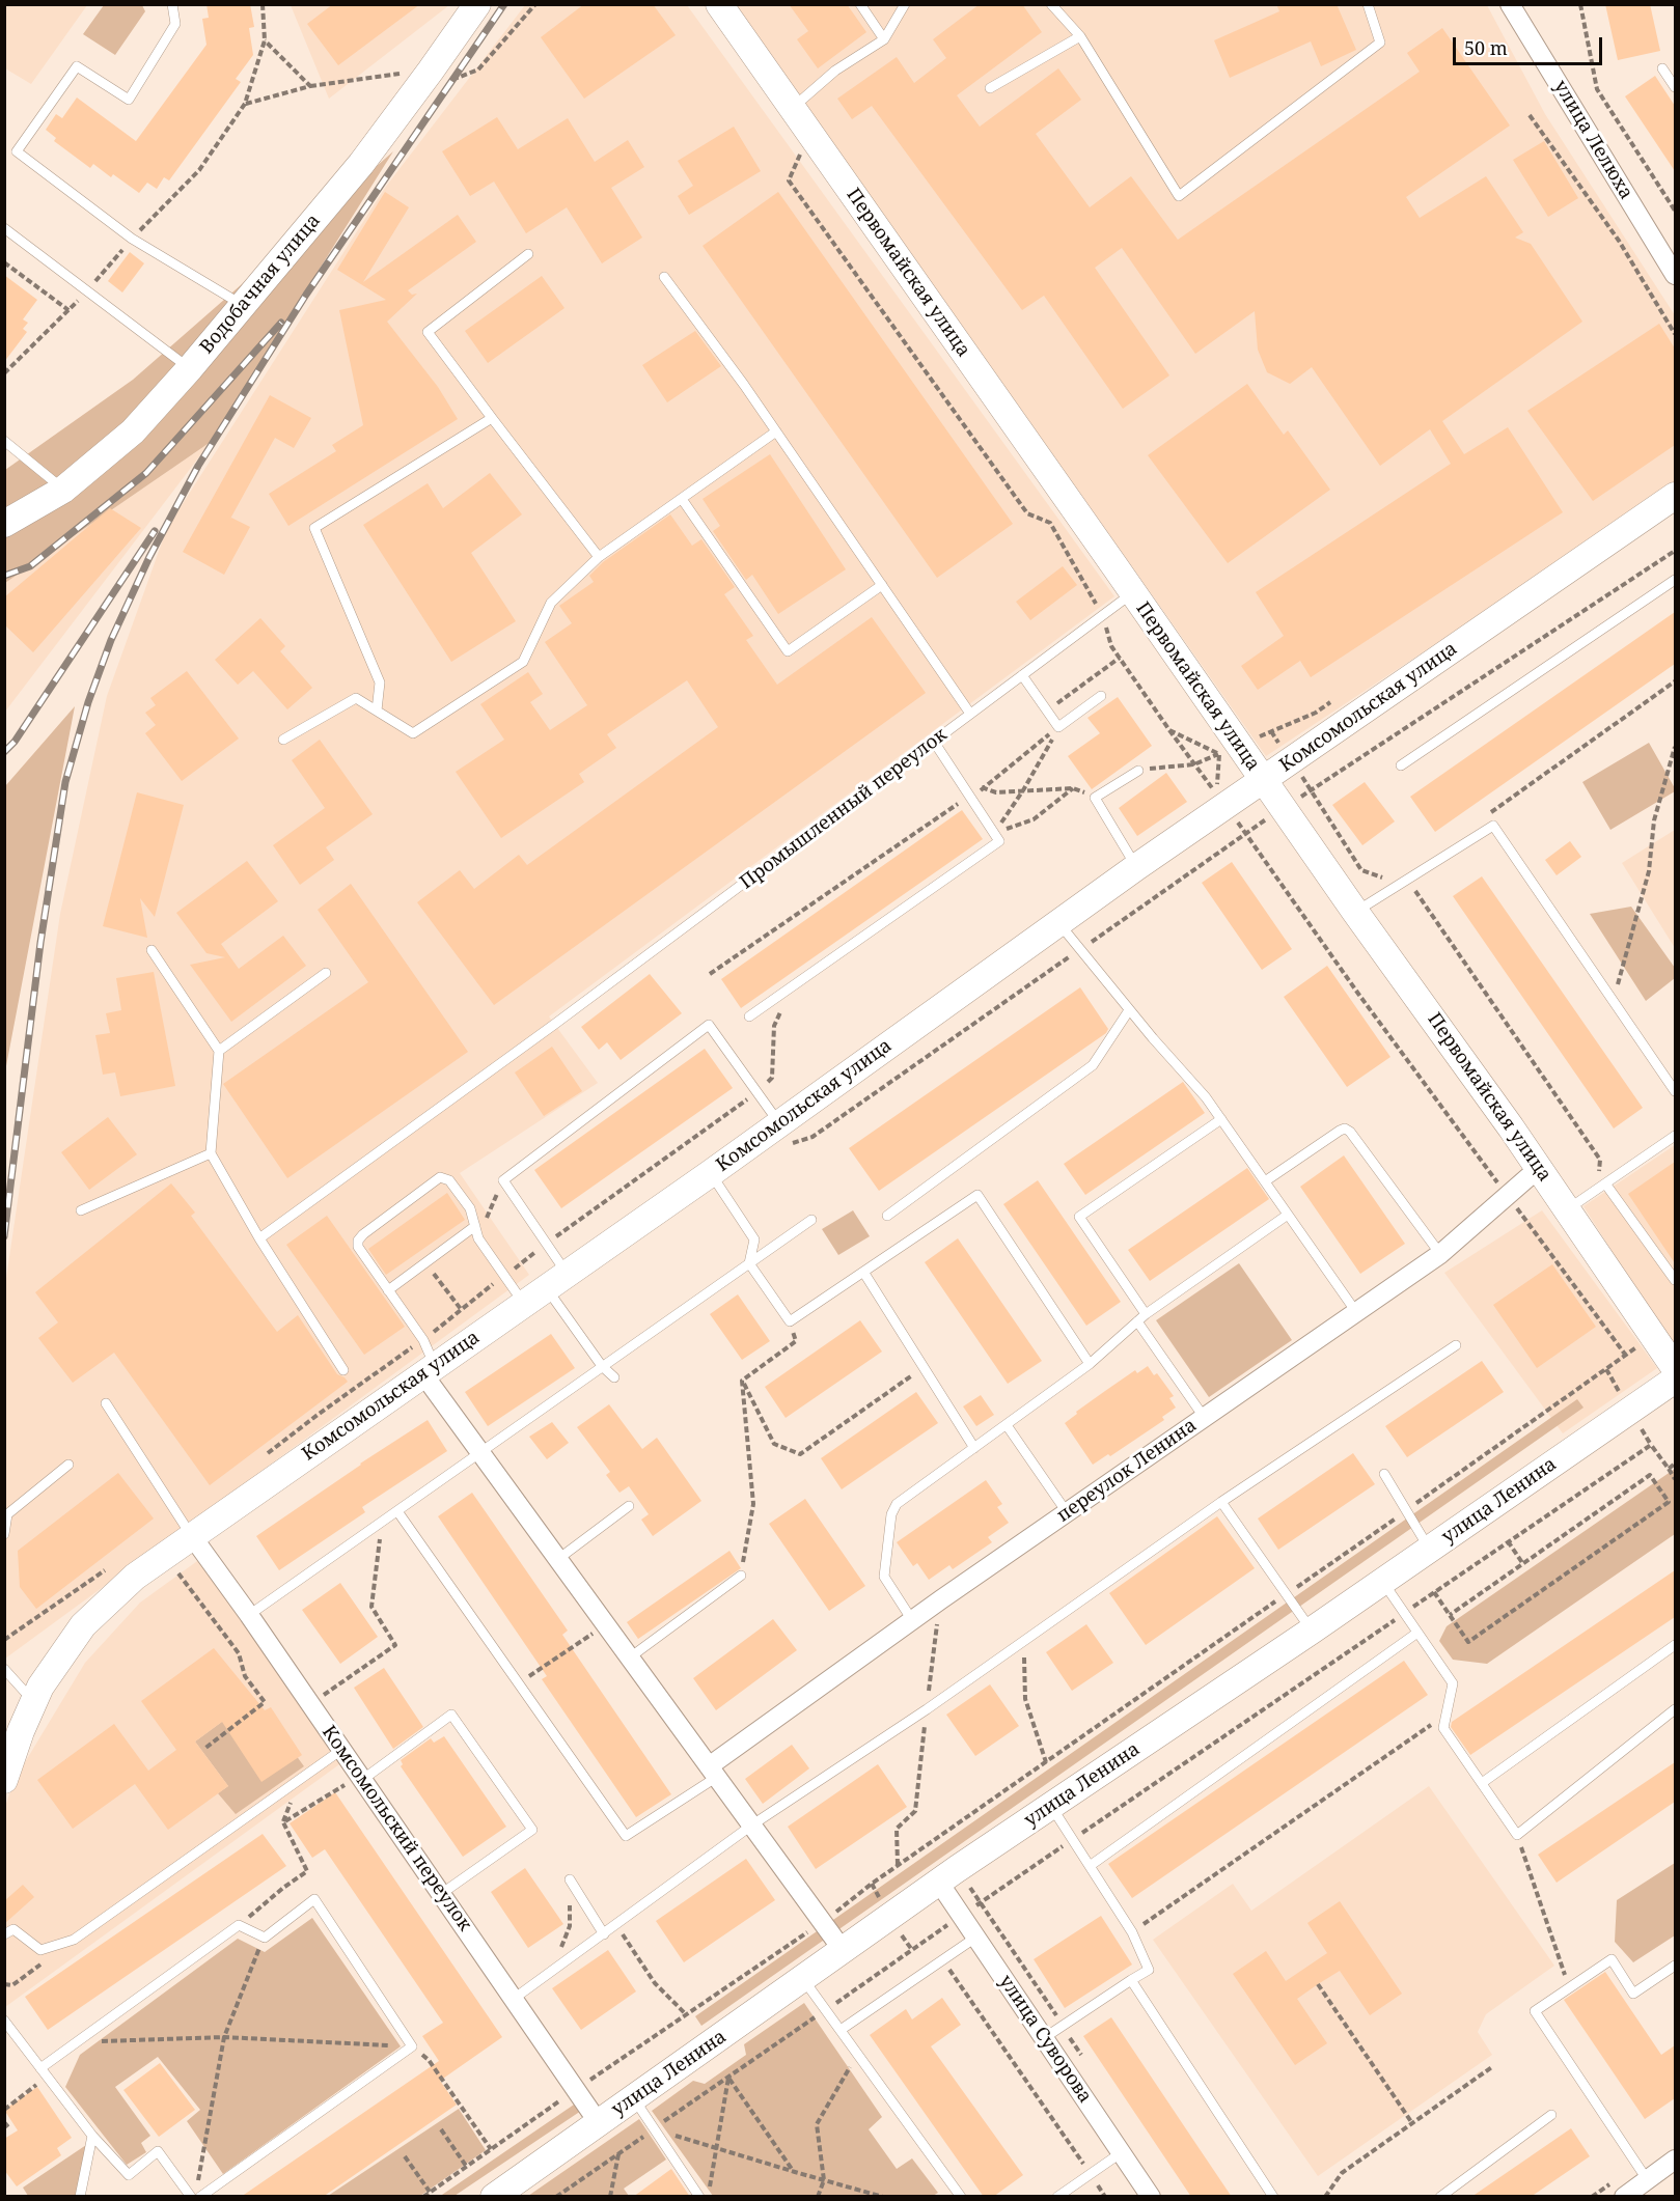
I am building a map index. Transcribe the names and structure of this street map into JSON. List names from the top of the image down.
{
  "streets": {
    "main road": [
      "Первомайская улица",
      "Водобачная улица",
      "Комсомольская улица",
      "улица Ленина"
    ],
    "street": [
      "улица Лелюха",
      "переулок Ленина",
      "Комсомольский переулок",
      "улица Суворова"
    ],
    "lane": ["Промышленный переулок"]
  },
  "crossings": [
    ["Первомайская улица", "Комсомольская улица"],
    ["Первомайская улица", "Промышленный переулок"],
    ["Первомайская улица", "переулок Ленина"],
    ["Комсомольская улица", "Комсомольский переулок"],
    ["улица Ленина", "Комсомольский переулок"],
    ["улица Ленина", "улица Суворова"]
  ],
  "scale_bar": "50 m"
}
